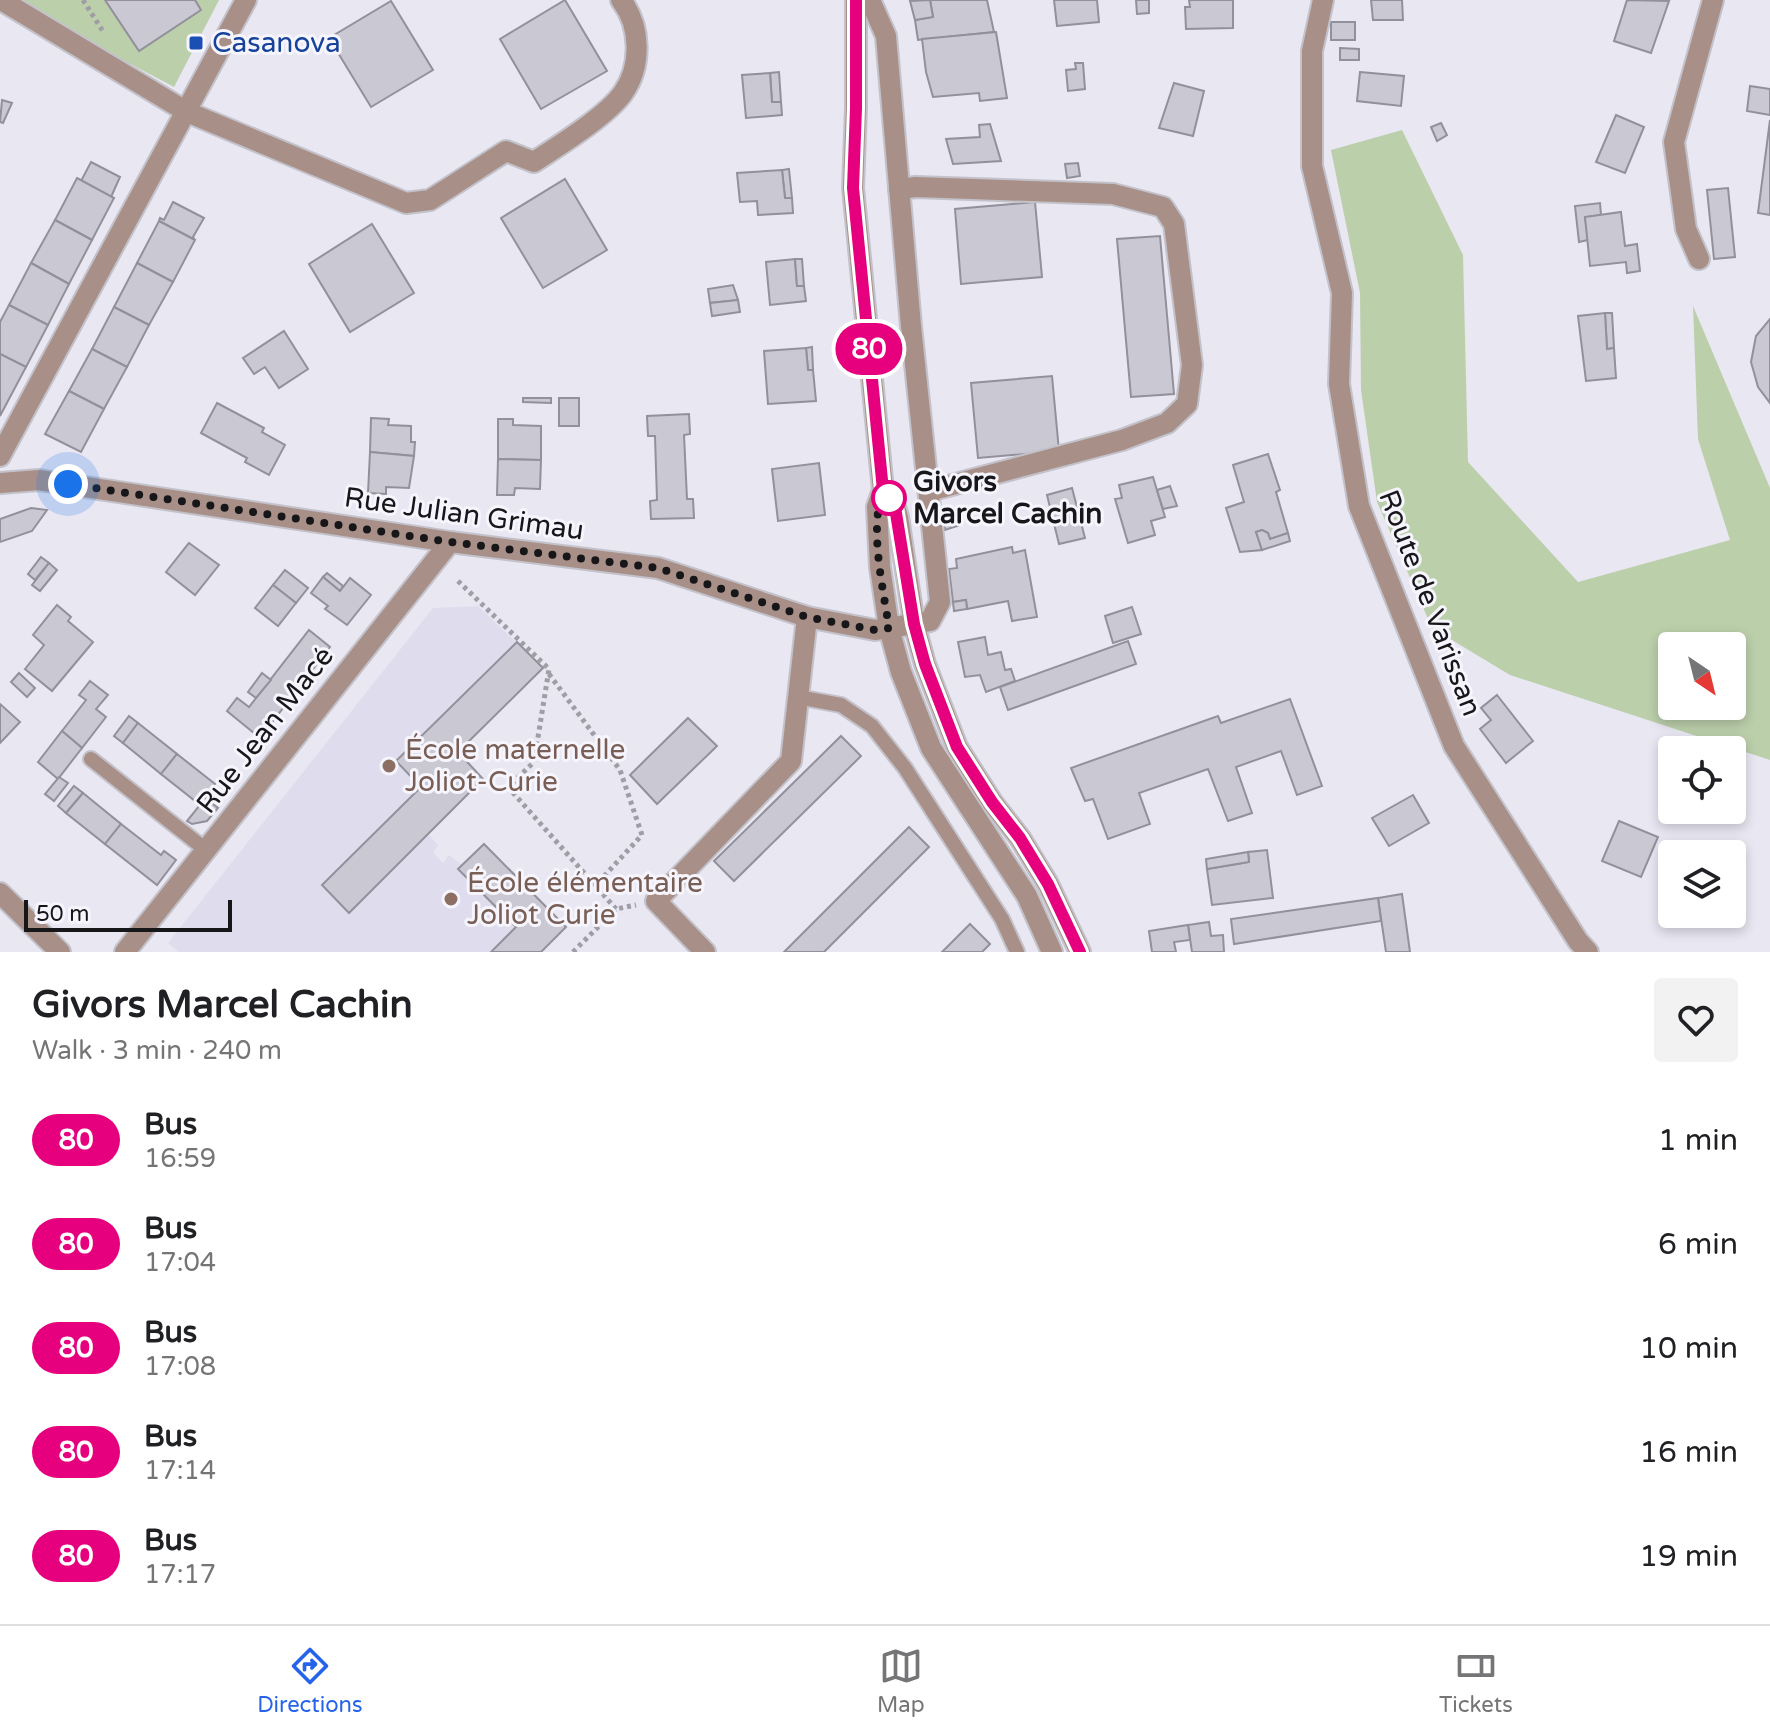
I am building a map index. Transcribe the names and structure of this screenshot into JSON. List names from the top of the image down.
{
  "streets": {
    "street": ["Rue Julian Grimau", "Route de Varissan", "Rue Jean Macé"]
  },
  "crossings": [
    ["Rue Julian Grimau", "Rue Jean Macé"]
  ],
  "places": {
    "transit": ["Casanova"],
    "other": ["Givors Marcel Cachin", "École maternelle Joliot-Curie", "École élémentaire Joliot Curie"]
  },
  "lines": ["bus line 80"],
  "scale_bar": "50 m",
  "north": "bottom right",
  "page": {
    "on_map": "80",
    "scale": "50 m",
    "heading": ["Givors Marcel Cachin", "Walk · 3 min · 240 m"],
    "list": [
      {
        "mark": "80",
        "name": "Bus",
        "note": "16:59",
        "value": "1 min"
      },
      {
        "mark": "80",
        "name": "Bus",
        "note": "17:04",
        "value": "6 min"
      },
      {
        "mark": "80",
        "name": "Bus",
        "note": "17:08",
        "value": "10 min"
      },
      {
        "mark": "80",
        "name": "Bus",
        "note": "17:14",
        "value": "16 min"
      },
      {
        "mark": "80",
        "name": "Bus",
        "note": "17:17",
        "value": "19 min"
      }
    ],
    "tabs": ["Directions", "Map", "Tickets"]
  }
}
